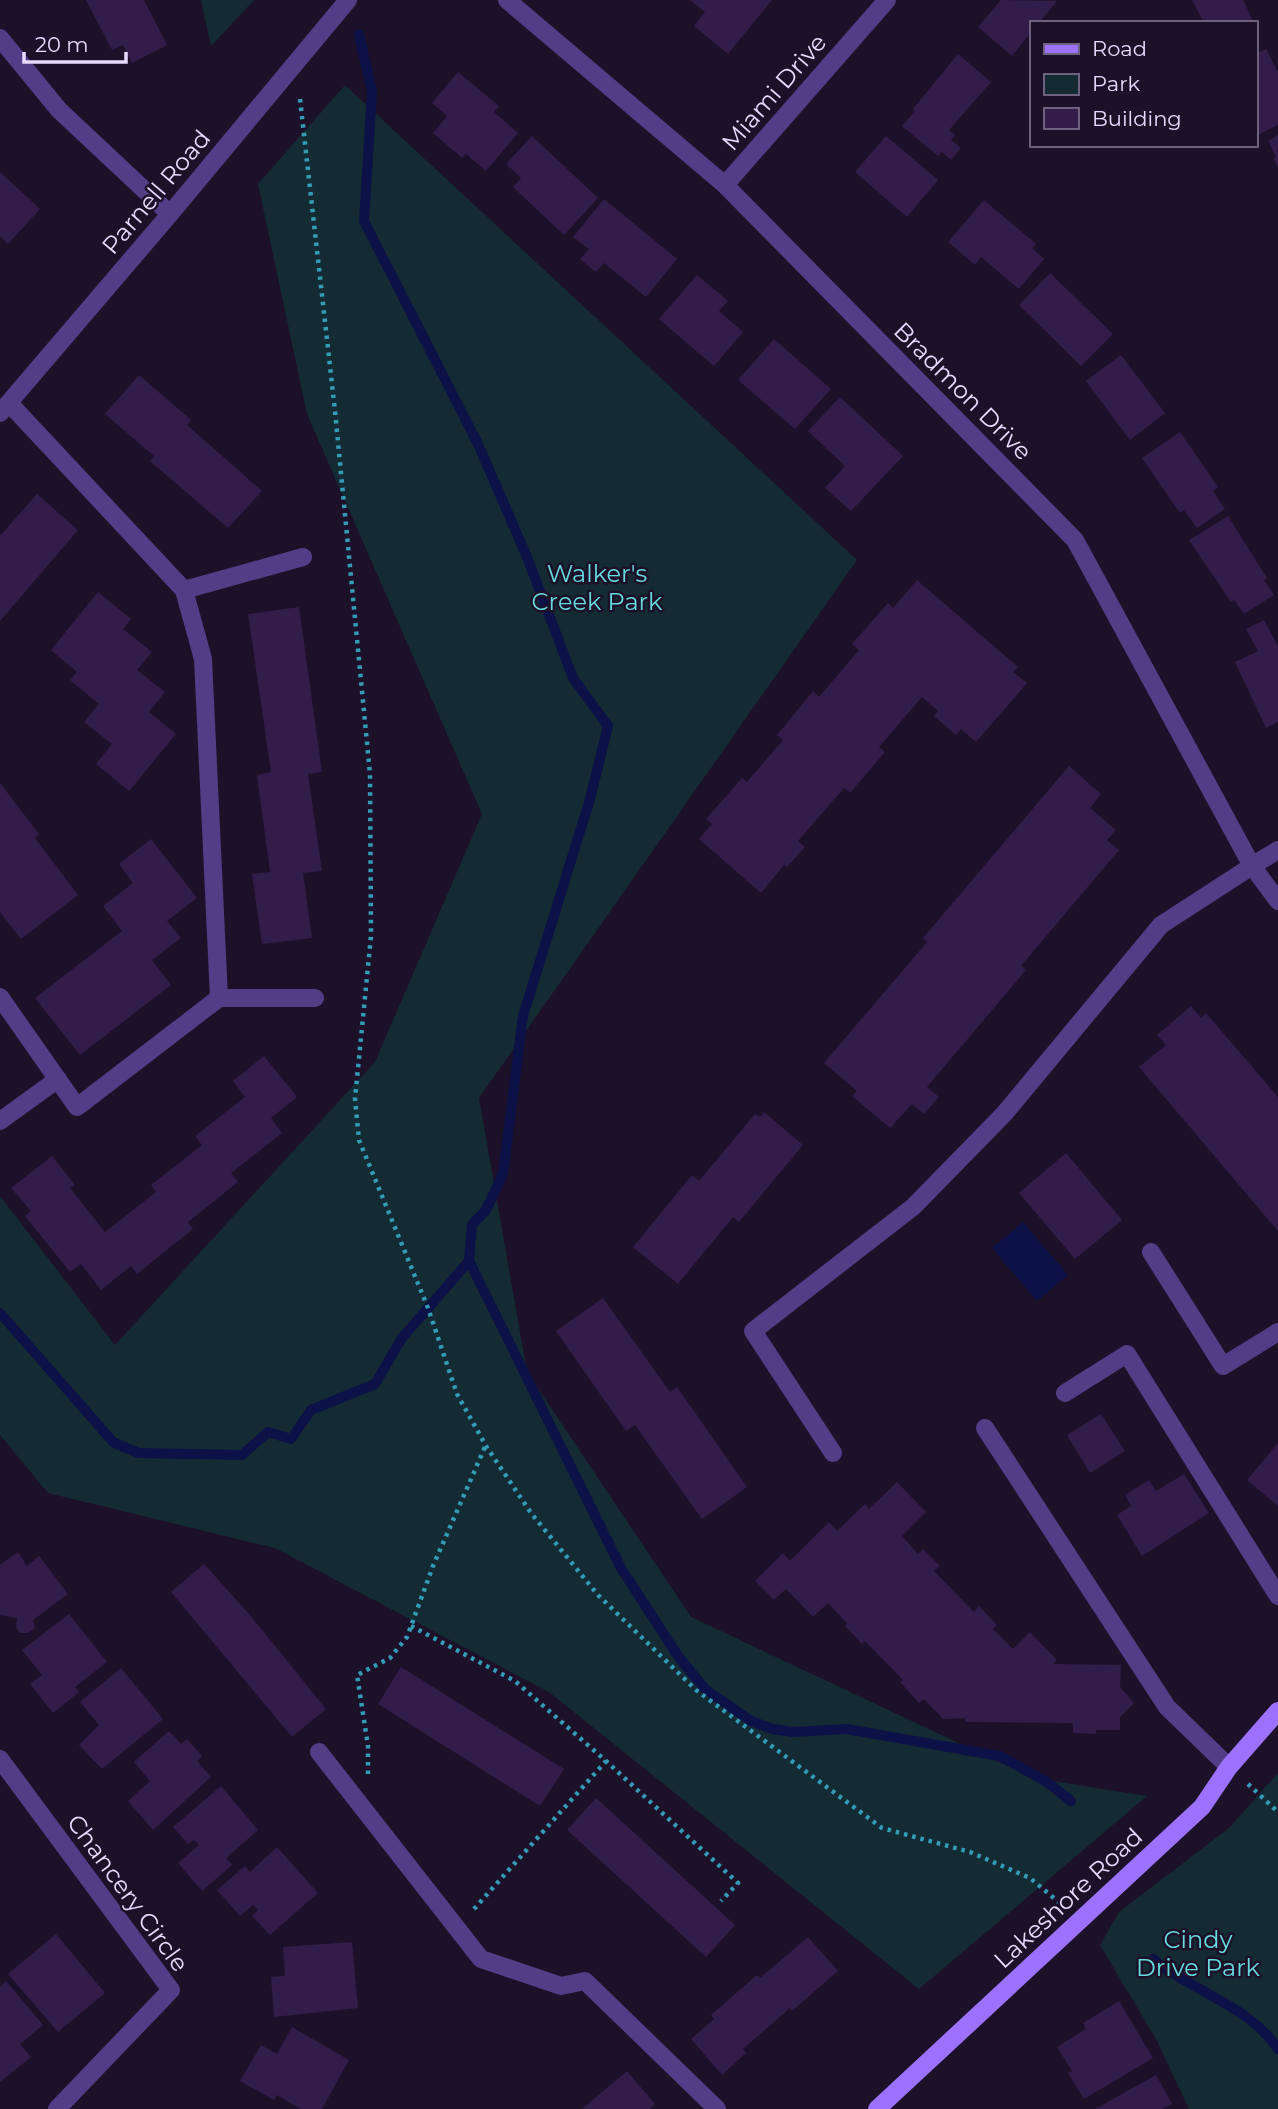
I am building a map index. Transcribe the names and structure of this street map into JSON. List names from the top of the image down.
{
  "streets": {
    "main road": ["Lakeshore Road"],
    "street": [
      "Miami Drive",
      "Parnell Road",
      "Bradmon Drive",
      "Chancery Circle"
    ]
  },
  "crossings": [
    ["Miami Drive", "Bradmon Drive"]
  ],
  "parks": ["Walker's Creek Park", "Cindy Drive Park"],
  "legend": ["Road", "Park", "Building"],
  "scale_bar": "20 m"
}
